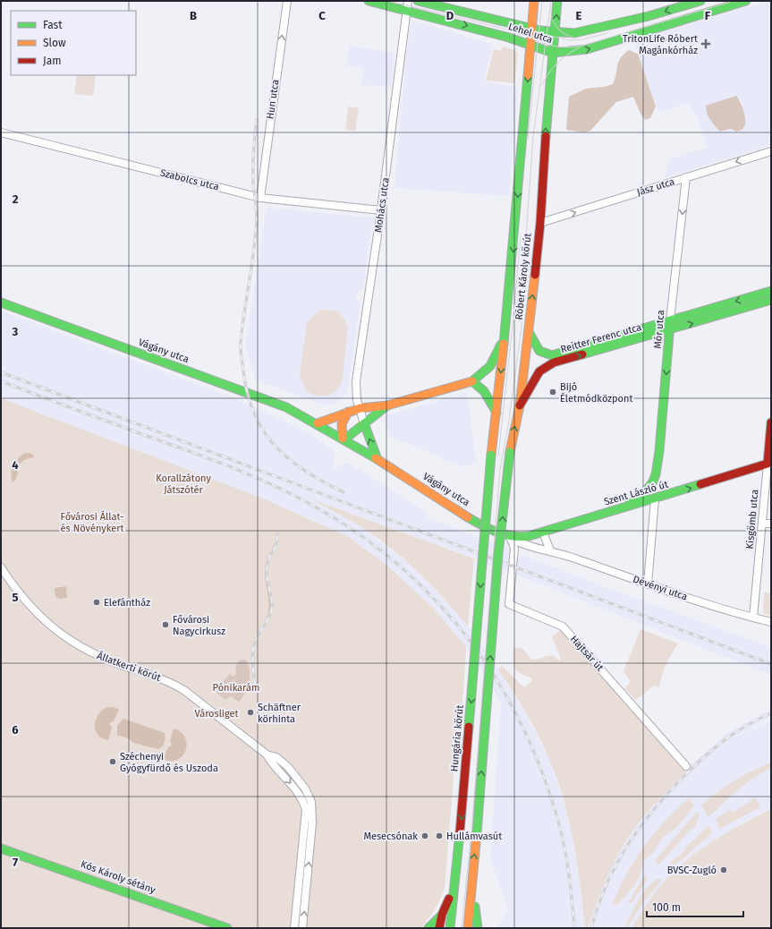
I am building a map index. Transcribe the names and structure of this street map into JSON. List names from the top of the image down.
{
  "streets": {
    "main road": [
      "Lehel utca",
      "Róbert Károly körút",
      "Mór utca",
      "Reitter Ferenc utca",
      "Vágány utca",
      "Szent László út",
      "Kisgömb utca",
      "Hungária körút",
      "Kós Károly sétány"
    ],
    "street": [
      "Hun utca",
      "Szabolcs utca",
      "Jász utca",
      "Mohács utca",
      "Dévényi utca",
      "Hajtsár út",
      "Állatkerti körút"
    ]
  },
  "crossings": [
    ["Lehel utca", "Mohács utca"],
    ["Lehel utca", "Róbert Károly körút"],
    ["Hun utca", "Szabolcs utca"],
    ["Szabolcs utca", "Mohács utca"],
    ["Jász utca", "Róbert Károly körút"],
    ["Jász utca", "Mór utca"],
    ["Róbert Károly körút", "Reitter Ferenc utca"],
    ["Róbert Károly körút", "Hungária körút"],
    ["Mór utca", "Reitter Ferenc utca"],
    ["Mór utca", "Szent László út"],
    ["Vágány utca", "Szent László út"],
    ["Vágány utca", "Dévényi utca"],
    ["Vágány utca", "Hajtsár út"],
    ["Szent László út", "Kisgömb utca"],
    ["Szent László út", "Dévényi utca"],
    ["Szent László út", "Hajtsár út"],
    ["Kisgömb utca", "Dévényi utca"],
    ["Dévényi utca", "Hajtsár út"]
  ],
  "one_way": [
    "Hun utca",
    "Mór utca",
    "Szent László út",
    "Hungária körút"
  ],
  "parks": [
    "Korallzátony Játszótér",
    "Fővárosi Állat- és Növénykert",
    "Pónikarám",
    "Városliget"
  ],
  "places": {
    "health": ["TritonLife Róbert Magánkórház"],
    "other": [
      "Bijó Életmódközpont",
      "Elefántház",
      "Fővárosi Nagycirkusz",
      "Schäftner körhinta",
      "Széchenyi Gyógyfürdő és Uszoda",
      "Mesecsónak",
      "Hullámvasút",
      "BVSC-Zugló"
    ]
  },
  "legend": ["Fast", "Slow", "Jam"],
  "scale_bar": "100 m",
  "grid": {
    "columns": [
      "B",
      "C",
      "D",
      "E",
      "F"
    ],
    "rows": [
      "2",
      "3",
      "4",
      "5",
      "6",
      "7"
    ]
  }
}
